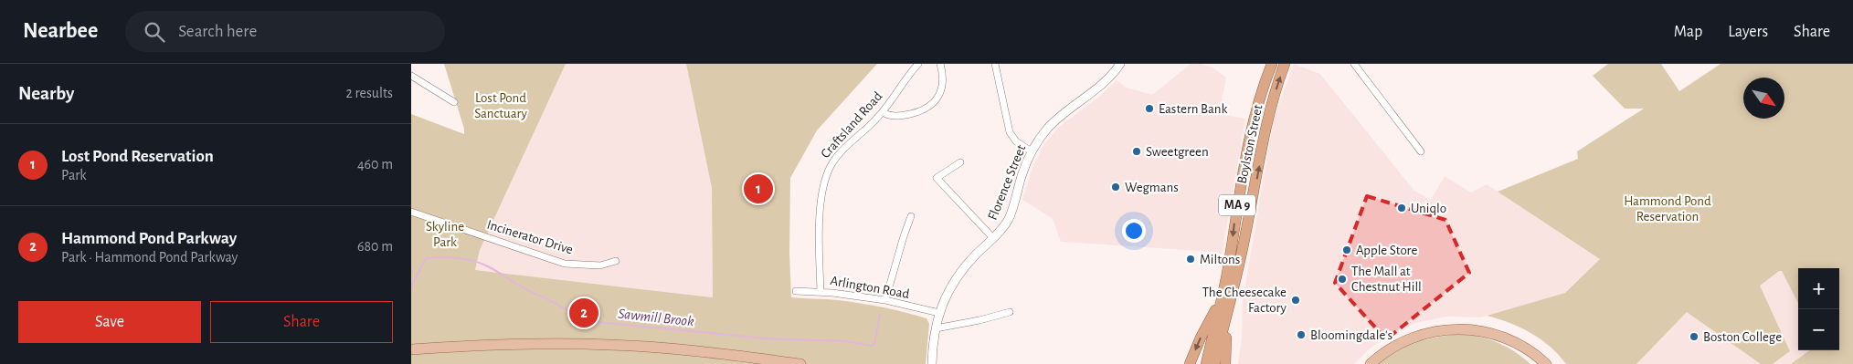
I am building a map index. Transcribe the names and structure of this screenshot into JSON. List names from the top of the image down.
{
  "streets": {
    "highway": ["Boylston Street", "MA 9"],
    "street": [
      "Craftsland Road",
      "Florence Street",
      "Incinerator Drive",
      "Arlington Road"
    ]
  },
  "crossings": [
    ["Craftsland Road", "Arlington Road"],
    ["Florence Street", "Arlington Road"]
  ],
  "water": ["Sawmill Brook"],
  "parks": ["Lost Pond Sanctuary", "Hammond Pond Reservation", "Skyline Park"],
  "places": [
    "Eastern Bank",
    "Sweetgreen",
    "Wegmans",
    "Uniqlo",
    "Apple Store",
    "Miltons",
    "The Mall at Chestnut Hill",
    "The Cheesecake Factory",
    "Bloomingdale's",
    "Boston College"
  ],
  "north": "bottom right",
  "page": {
    "header": "Nearbee",
    "search": "Search here",
    "nav": ["Map", "Layers", "Share"],
    "heading": ["Nearby", "2 results"],
    "list": [
      {
        "mark": "1",
        "name": "Lost Pond Reservation",
        "note": "Park",
        "value": "460 m"
      },
      {
        "mark": "2",
        "name": "Hammond Pond Parkway",
        "note": "Park · Hammond Pond Parkway",
        "value": "680 m"
      }
    ],
    "pins": ["1", "2"],
    "map_buttons": ["+", "−"],
    "buttons": ["Save", "Share"]
  }
}
